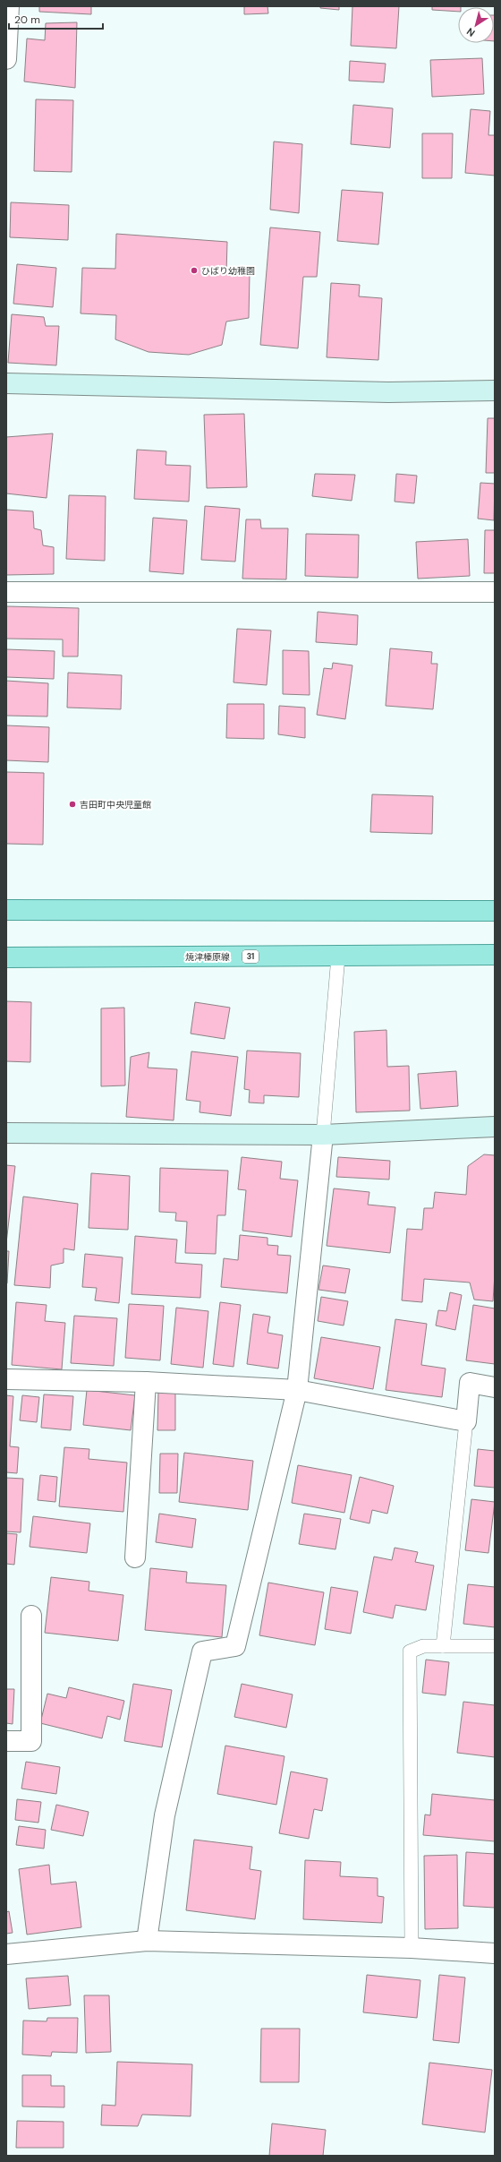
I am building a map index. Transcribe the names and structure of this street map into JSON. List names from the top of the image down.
{
  "streets": {
    "main road": ["焼津榛原線", "31"]
  },
  "places": ["ひばり幼稚園", "吉田町中央児童館"],
  "scale_bar": "20 m",
  "north": "bottom left"
}
